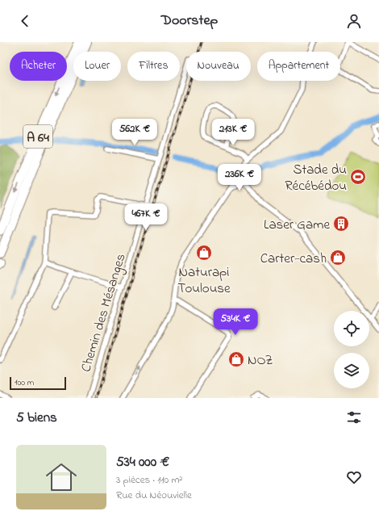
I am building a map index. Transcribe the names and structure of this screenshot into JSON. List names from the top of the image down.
{
  "streets": {
    "highway": ["A 64"],
    "street": ["Chemin des Mésanges"]
  },
  "places": {
    "sports": ["Stade du Récébédou"],
    "building": ["Laser Game"],
    "shop": ["Naturapi Toulouse", "Carter-cash", "NOZ"]
  },
  "scale_bar": "100 m",
  "page": {
    "header": "Doorstep",
    "chip": [
      "Acheter",
      "Louer",
      "Filtres",
      "Nouveau",
      "Appartement"
    ],
    "price": [
      "562K €",
      "213K €",
      "236K €",
      "467K €",
      "534K €"
    ],
    "scale": "100 m",
    "heading": "5 biens",
    "list": [
      {
        "name": "534 000 €",
        "note": "3 pièces · 110 m² · Rue du Néouvielle"
      }
    ]
  }
}
